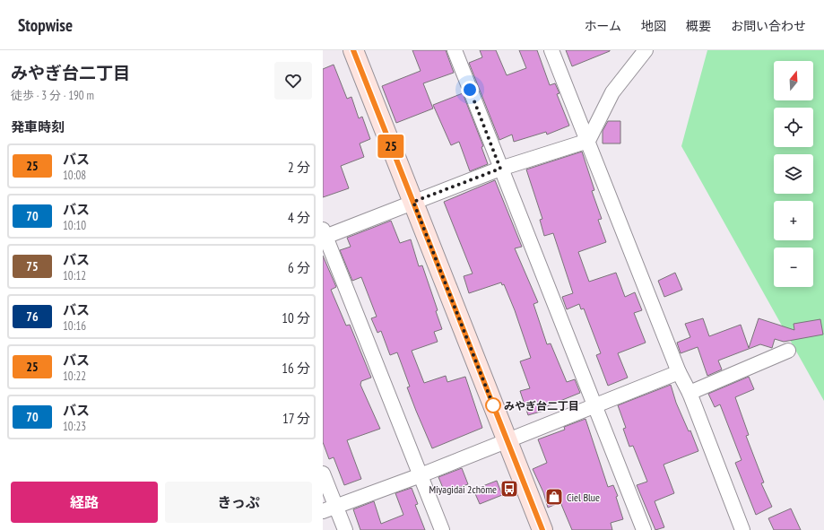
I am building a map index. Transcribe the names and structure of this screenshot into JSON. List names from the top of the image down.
{
  "places": {
    "other": ["みやぎ台二丁目"],
    "bus stop": ["Miyagidai 2chōme"],
    "shop": ["Ciel Blue"]
  },
  "lines": ["bus line 25"],
  "north": "top",
  "page": {
    "header": "Stopwise",
    "nav": [
      "ホーム",
      "地図",
      "概要",
      "お問い合わせ"
    ],
    "heading": [
      ["みやぎ台二丁目", "徒歩 · 3 分 · 190 m"],
      "発車時刻"
    ],
    "on_map": "25",
    "map_buttons": ["+", "−"],
    "list": [
      {
        "mark": "25",
        "name": "バス",
        "note": "10:08",
        "value": "2 分"
      },
      {
        "mark": "70",
        "name": "バス",
        "note": "10:10",
        "value": "4 分"
      },
      {
        "mark": "75",
        "name": "バス",
        "note": "10:12",
        "value": "6 分"
      },
      {
        "mark": "76",
        "name": "バス",
        "note": "10:16",
        "value": "10 分"
      },
      {
        "mark": "25",
        "name": "バス",
        "note": "10:22",
        "value": "16 分"
      },
      {
        "mark": "70",
        "name": "バス",
        "note": "10:23",
        "value": "17 分"
      }
    ],
    "buttons": ["経路", "きっぷ"]
  }
}
